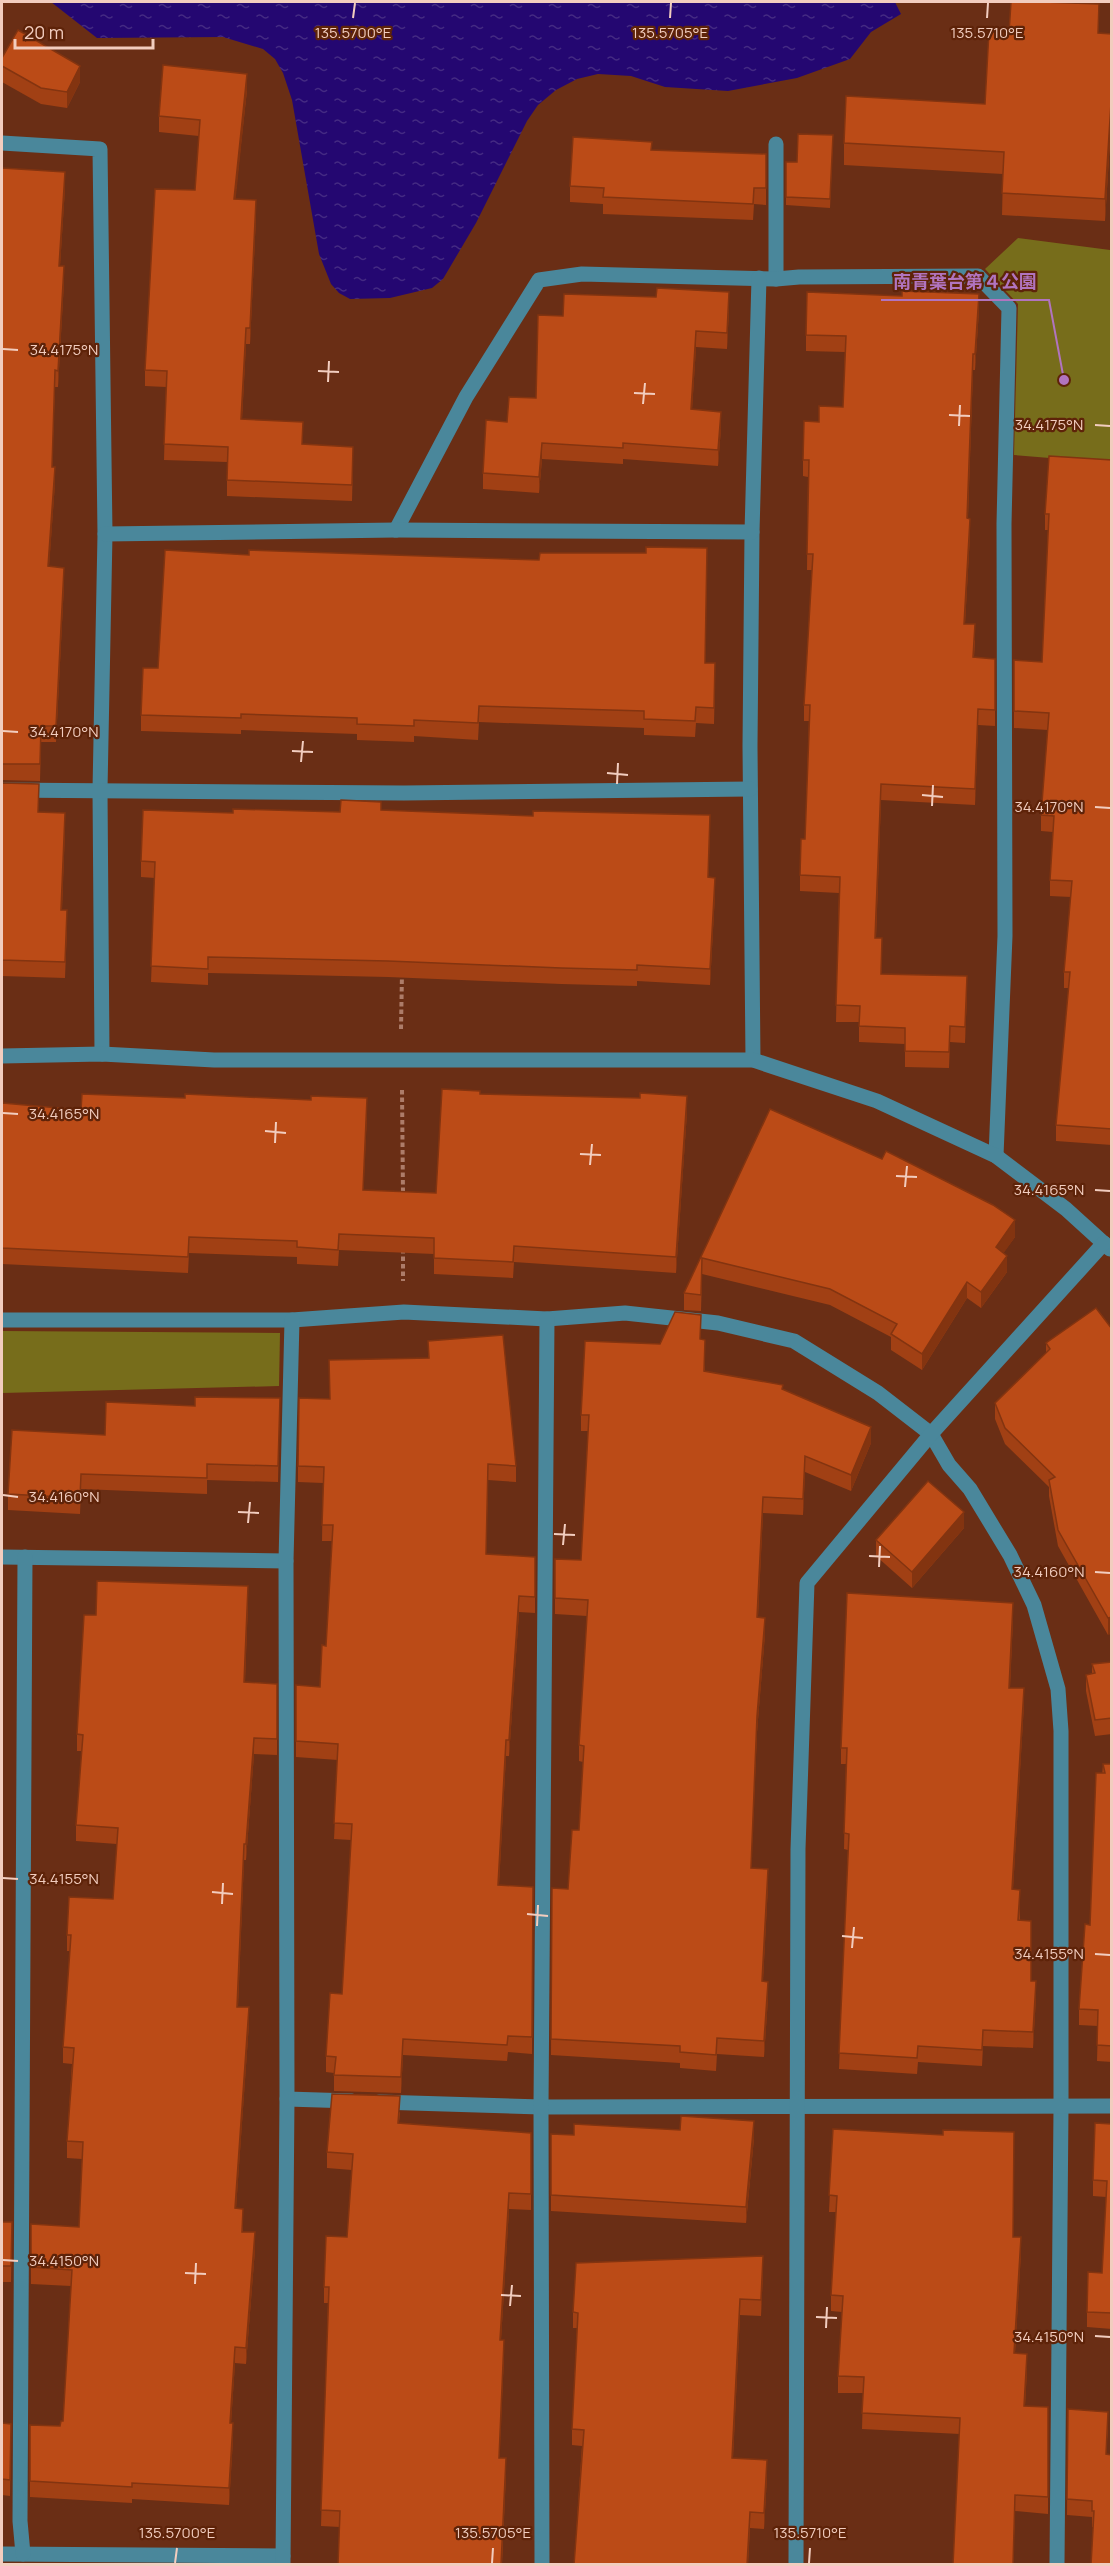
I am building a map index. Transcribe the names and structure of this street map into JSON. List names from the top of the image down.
{
  "places": ["南青葉台第４公園"],
  "scale_bar": "20 m",
  "coordinates": [
    "135.5700°E",
    "135.5705°E",
    "135.5710°E",
    "34.4175°N",
    "34.4170°N",
    "34.4165°N",
    "34.4160°N",
    "34.4155°N",
    "34.4150°N"
  ]
}
